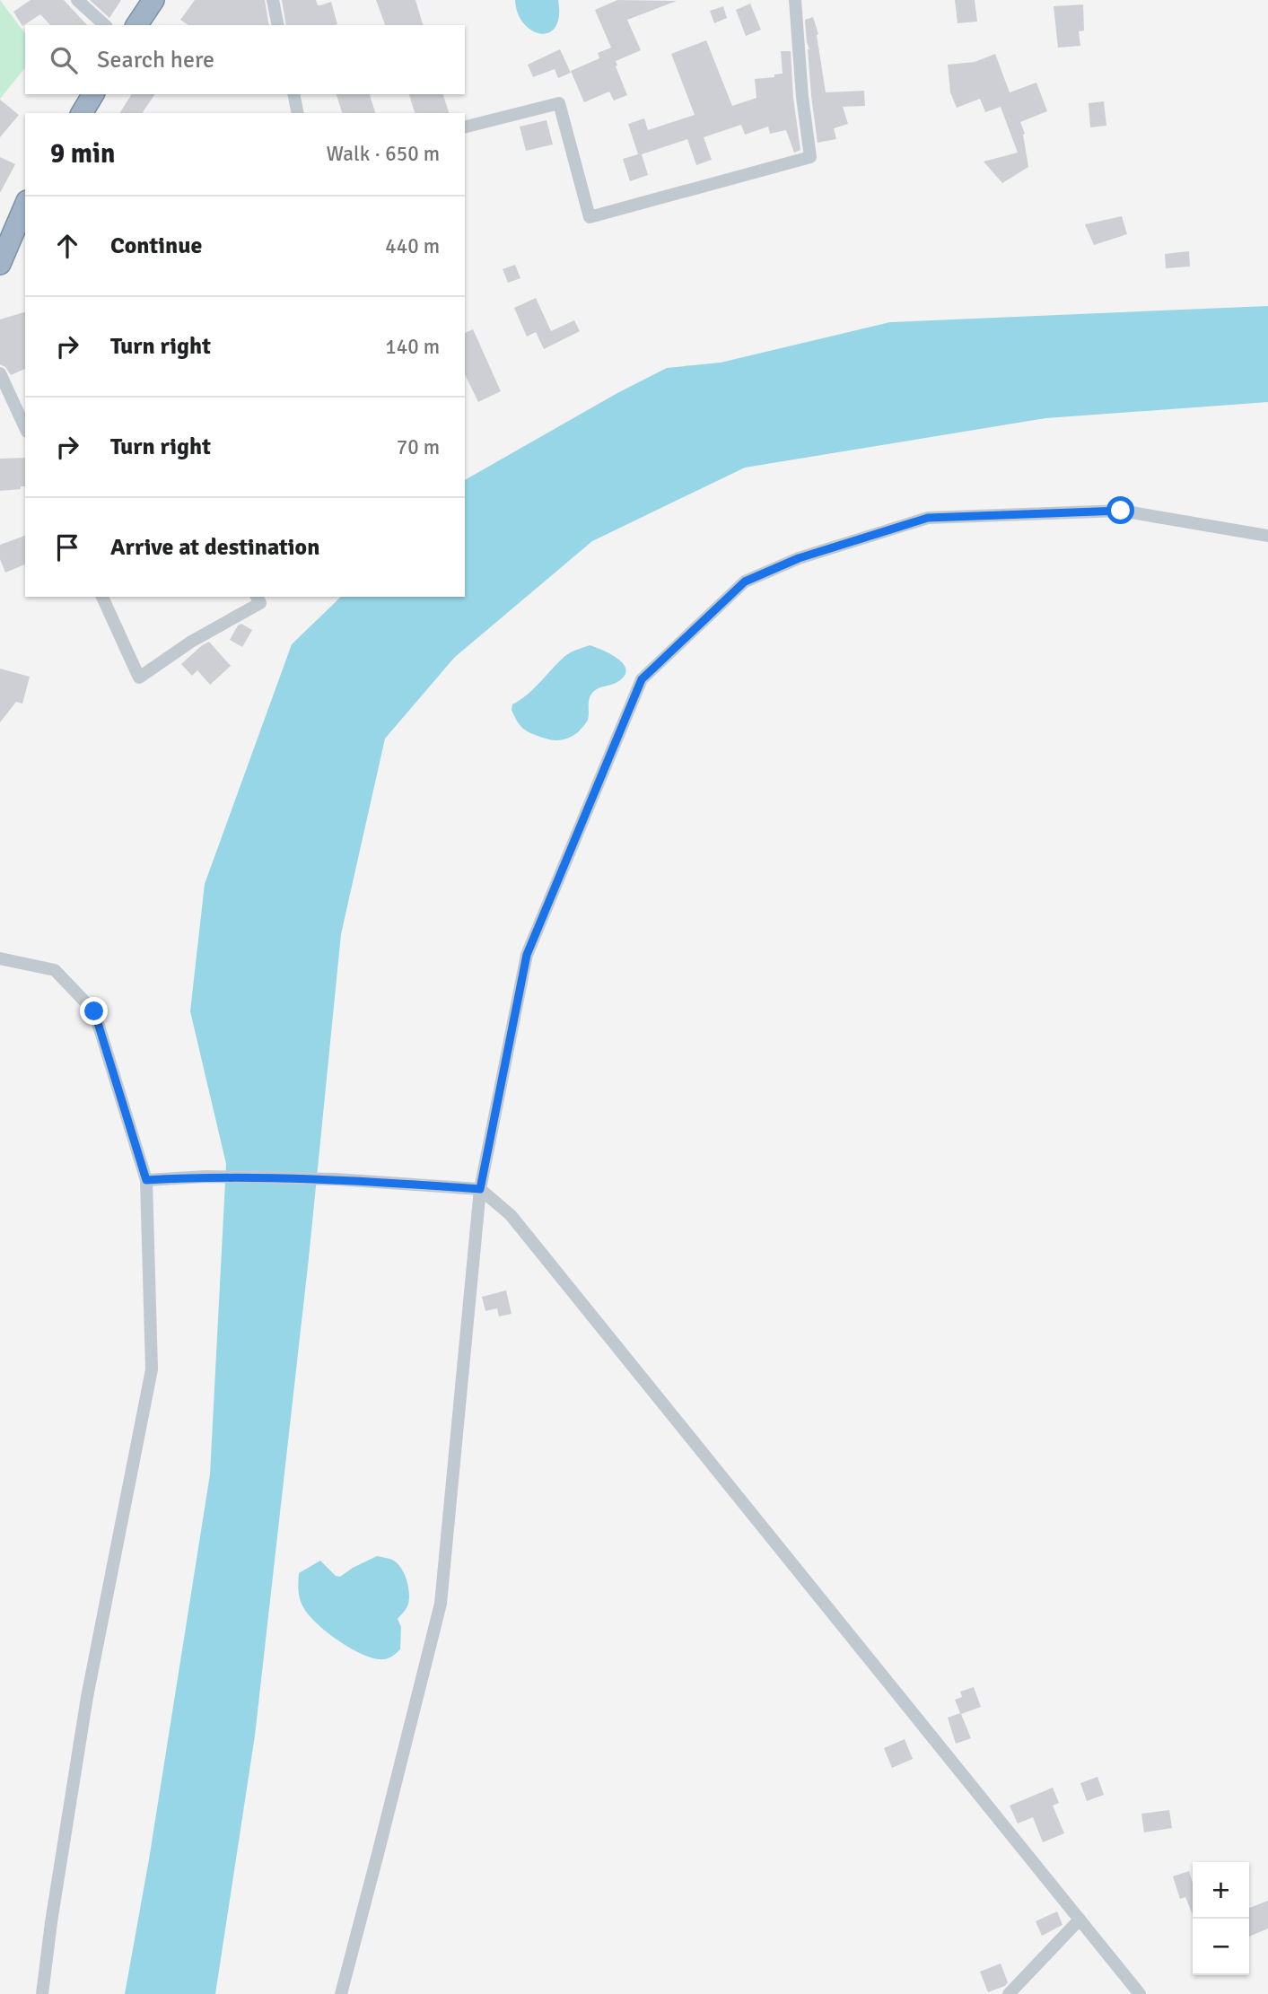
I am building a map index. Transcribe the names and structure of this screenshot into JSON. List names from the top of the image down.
{
  "page": {
    "search": "Search here",
    "heading": ["9 min", "Walk · 650 m"],
    "list": [
      ["Continue", "440 m"],
      ["Turn right", "140 m"],
      ["Turn right", "70 m"],
      "Arrive at destination"
    ],
    "map_buttons": ["+", "−"]
  }
}
